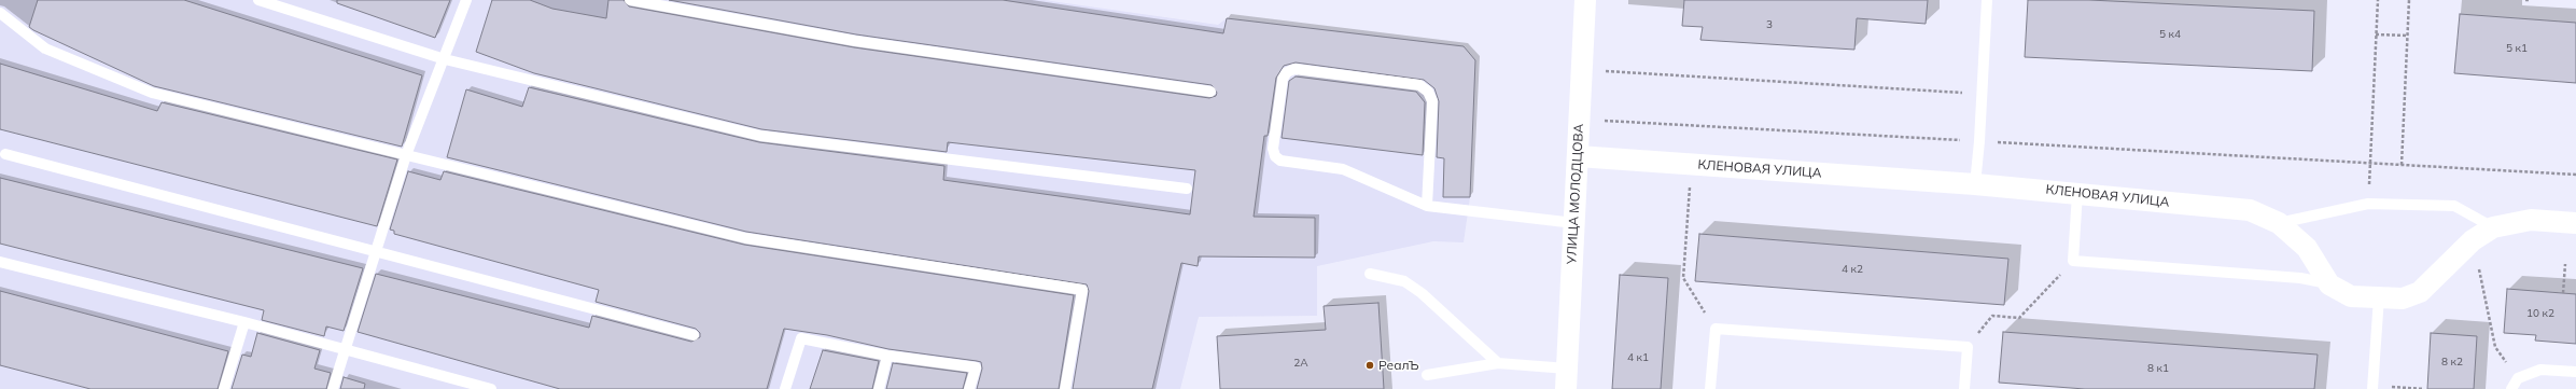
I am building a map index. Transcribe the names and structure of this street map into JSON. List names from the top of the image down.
{
  "streets": {
    "street": ["КЛЕНОВАЯ УЛИЦА", "УЛИЦА МОЛОДЦОВА"]
  },
  "crossings": [
    ["КЛЕНОВАЯ УЛИЦА", "УЛИЦА МОЛОДЦОВА"]
  ],
  "places": ["РеалЪ"],
  "house_numbers": [
    "3",
    "5 к4",
    "5 к1",
    "4 к2",
    "10 к2",
    "4 к1",
    "8 к2",
    "2А",
    "8 к1"
  ]
}
